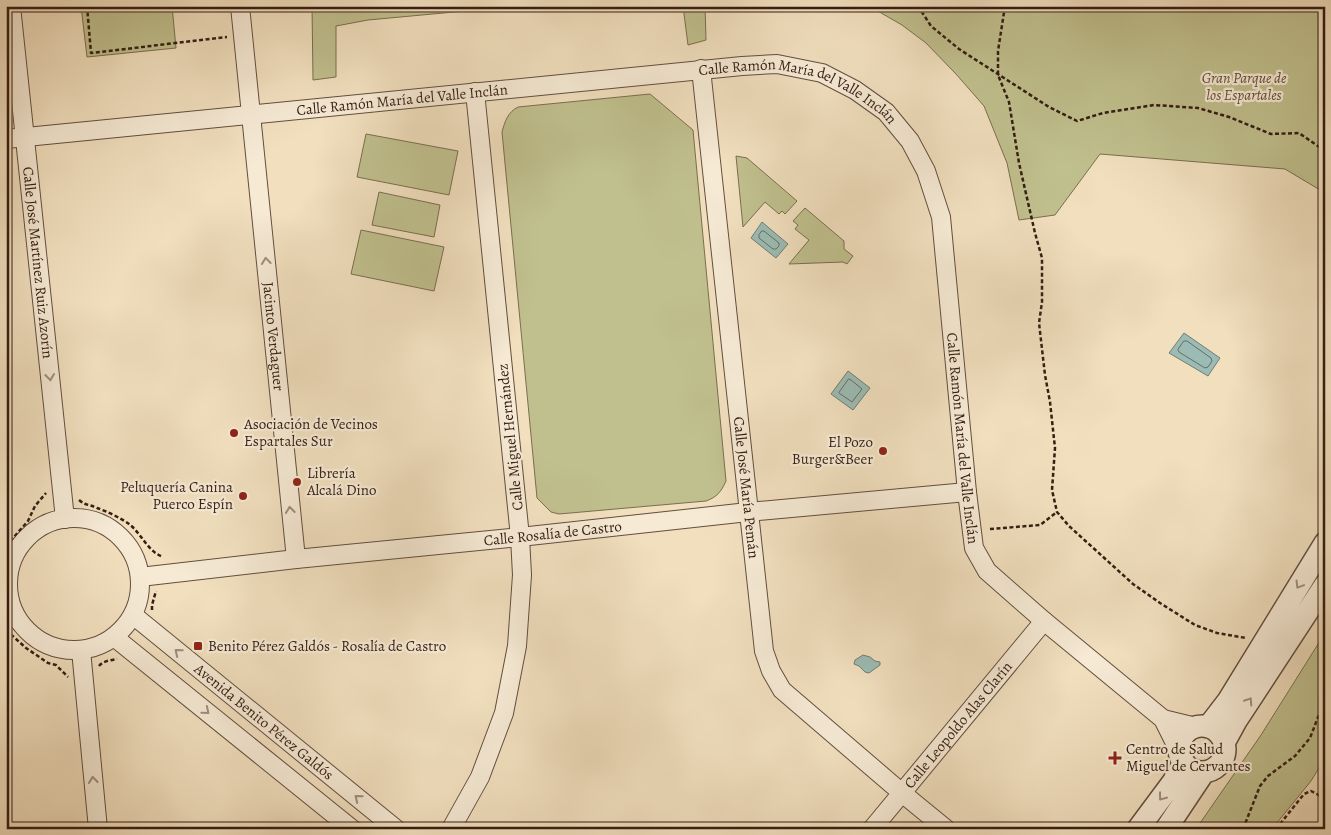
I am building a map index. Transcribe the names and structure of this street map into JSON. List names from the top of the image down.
{
  "streets": {
    "street": [
      "Calle Ramón María del Valle Inclán",
      "Calle José Martínez Ruiz Azorín",
      "Jacinto Verdaguer",
      "Calle Miguel Hernández",
      "Calle José María Pemán",
      "Calle Rosalía de Castro",
      "Avenida Benito Pérez Galdós",
      "Calle Leopoldo Alas Clarín"
    ]
  },
  "crossings": [
    ["Calle Ramón María del Valle Inclán", "Calle José Martínez Ruiz Azorín"],
    ["Calle Ramón María del Valle Inclán", "Jacinto Verdaguer"],
    ["Calle Ramón María del Valle Inclán", "Calle Miguel Hernández"],
    ["Calle Ramón María del Valle Inclán", "Calle José María Pemán"],
    ["Calle Ramón María del Valle Inclán", "Calle Rosalía de Castro"],
    ["Calle Ramón María del Valle Inclán", "Calle Leopoldo Alas Clarín"],
    ["Calle José Martínez Ruiz Azorín", "Calle Rosalía de Castro"],
    ["Calle José Martínez Ruiz Azorín", "Avenida Benito Pérez Galdós"],
    ["Jacinto Verdaguer", "Calle Rosalía de Castro"],
    ["Calle Miguel Hernández", "Calle Rosalía de Castro"],
    ["Calle José María Pemán", "Calle Rosalía de Castro"],
    ["Calle José María Pemán", "Calle Leopoldo Alas Clarín"],
    ["Calle Rosalía de Castro", "Avenida Benito Pérez Galdós"]
  ],
  "one_way": ["Calle José Martínez Ruiz Azorín", "Jacinto Verdaguer"],
  "parks": ["Gran Parque de los Espartales"],
  "places": {
    "other": [
      "Asociación de Vecinos Espartales Sur",
      "El Pozo Burger&Beer",
      "Librería Alcalá Dino",
      "Peluquería Canina Puerco Espín"
    ],
    "transit": ["Benito Pérez Galdós - Rosalía de Castro"],
    "health": ["Centro de Salud Miguel de Cervantes"]
  }
}
